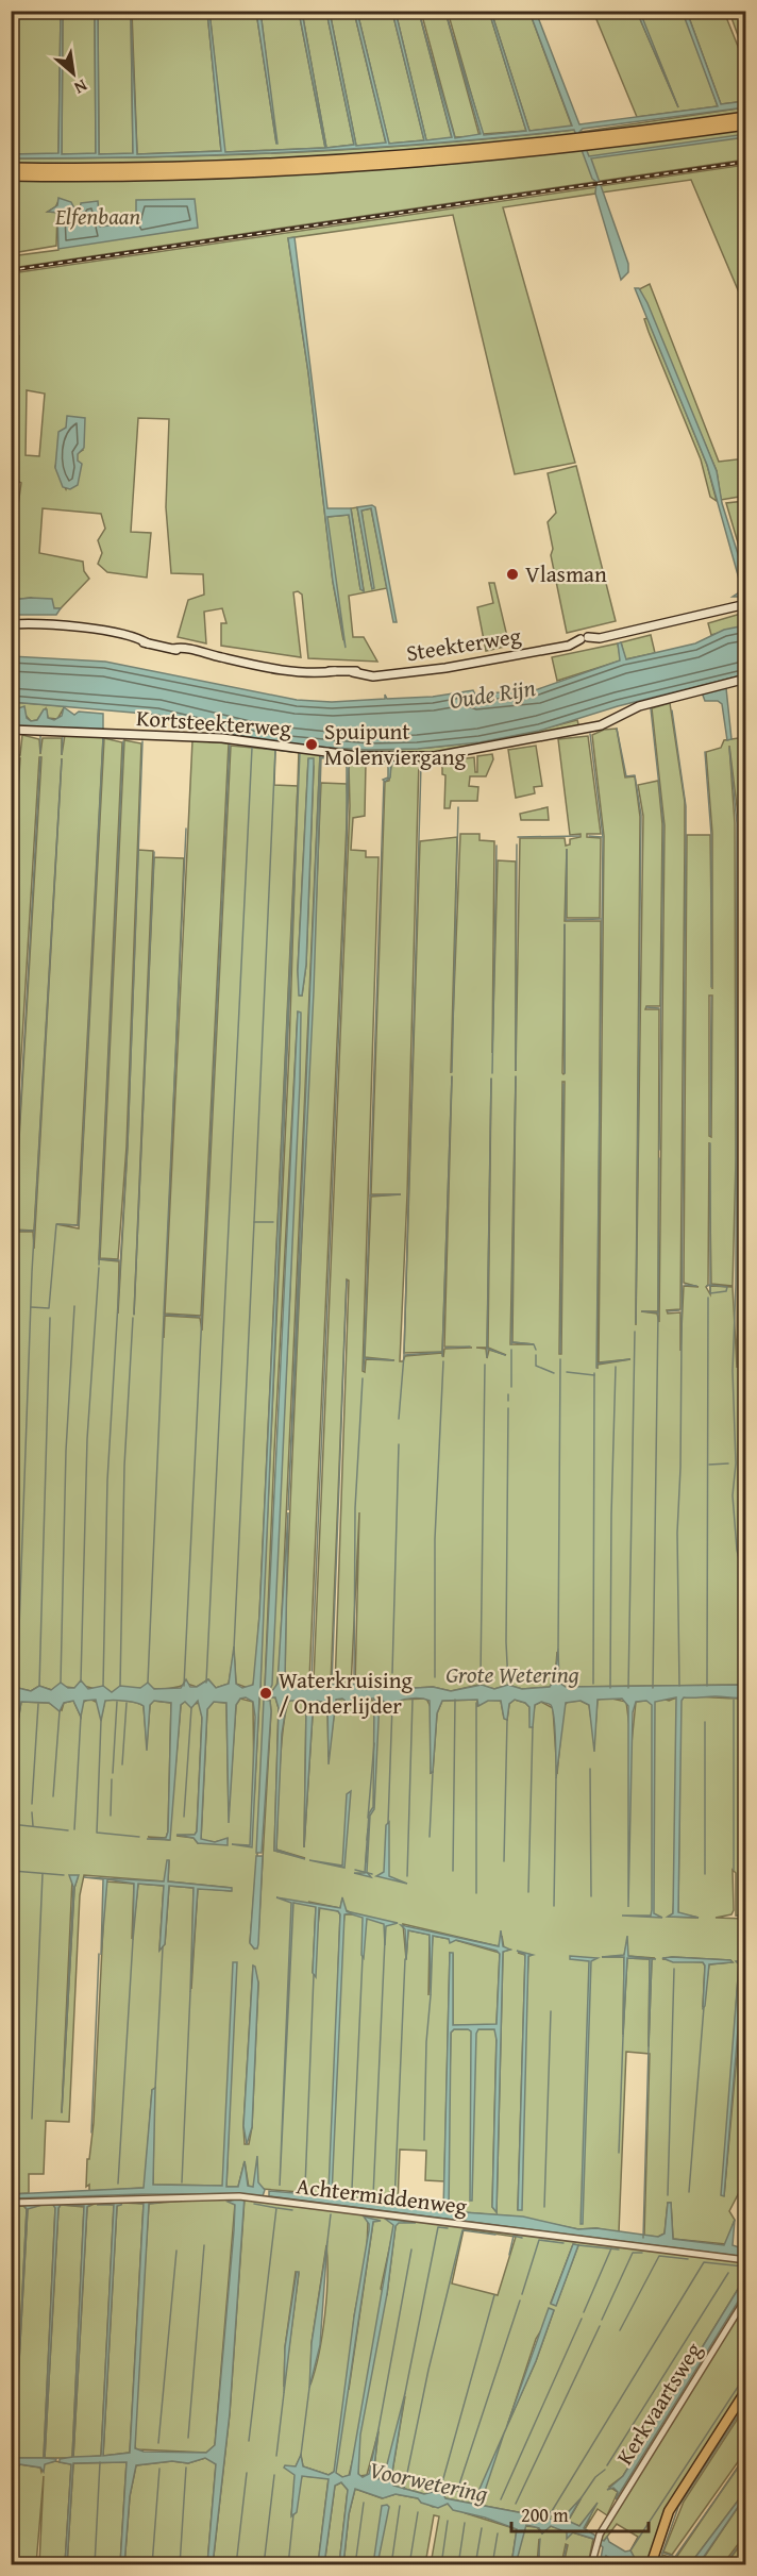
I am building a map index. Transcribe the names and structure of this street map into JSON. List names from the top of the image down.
{
  "streets": {
    "main road": ["Steekterweg", "Kortsteekterweg"],
    "street": ["Achtermiddenweg", "Kerkvaartsweg"]
  },
  "water": ["Oude Rijn", "Grote Wetering", "Voorwetering"],
  "parks": ["Elfenbaan"],
  "places": ["Vlasman", "Spuipunt Molenviergang", "Waterkruising / Onderlijder"],
  "scale_bar": "200 m",
  "north": "bottom right"
}
